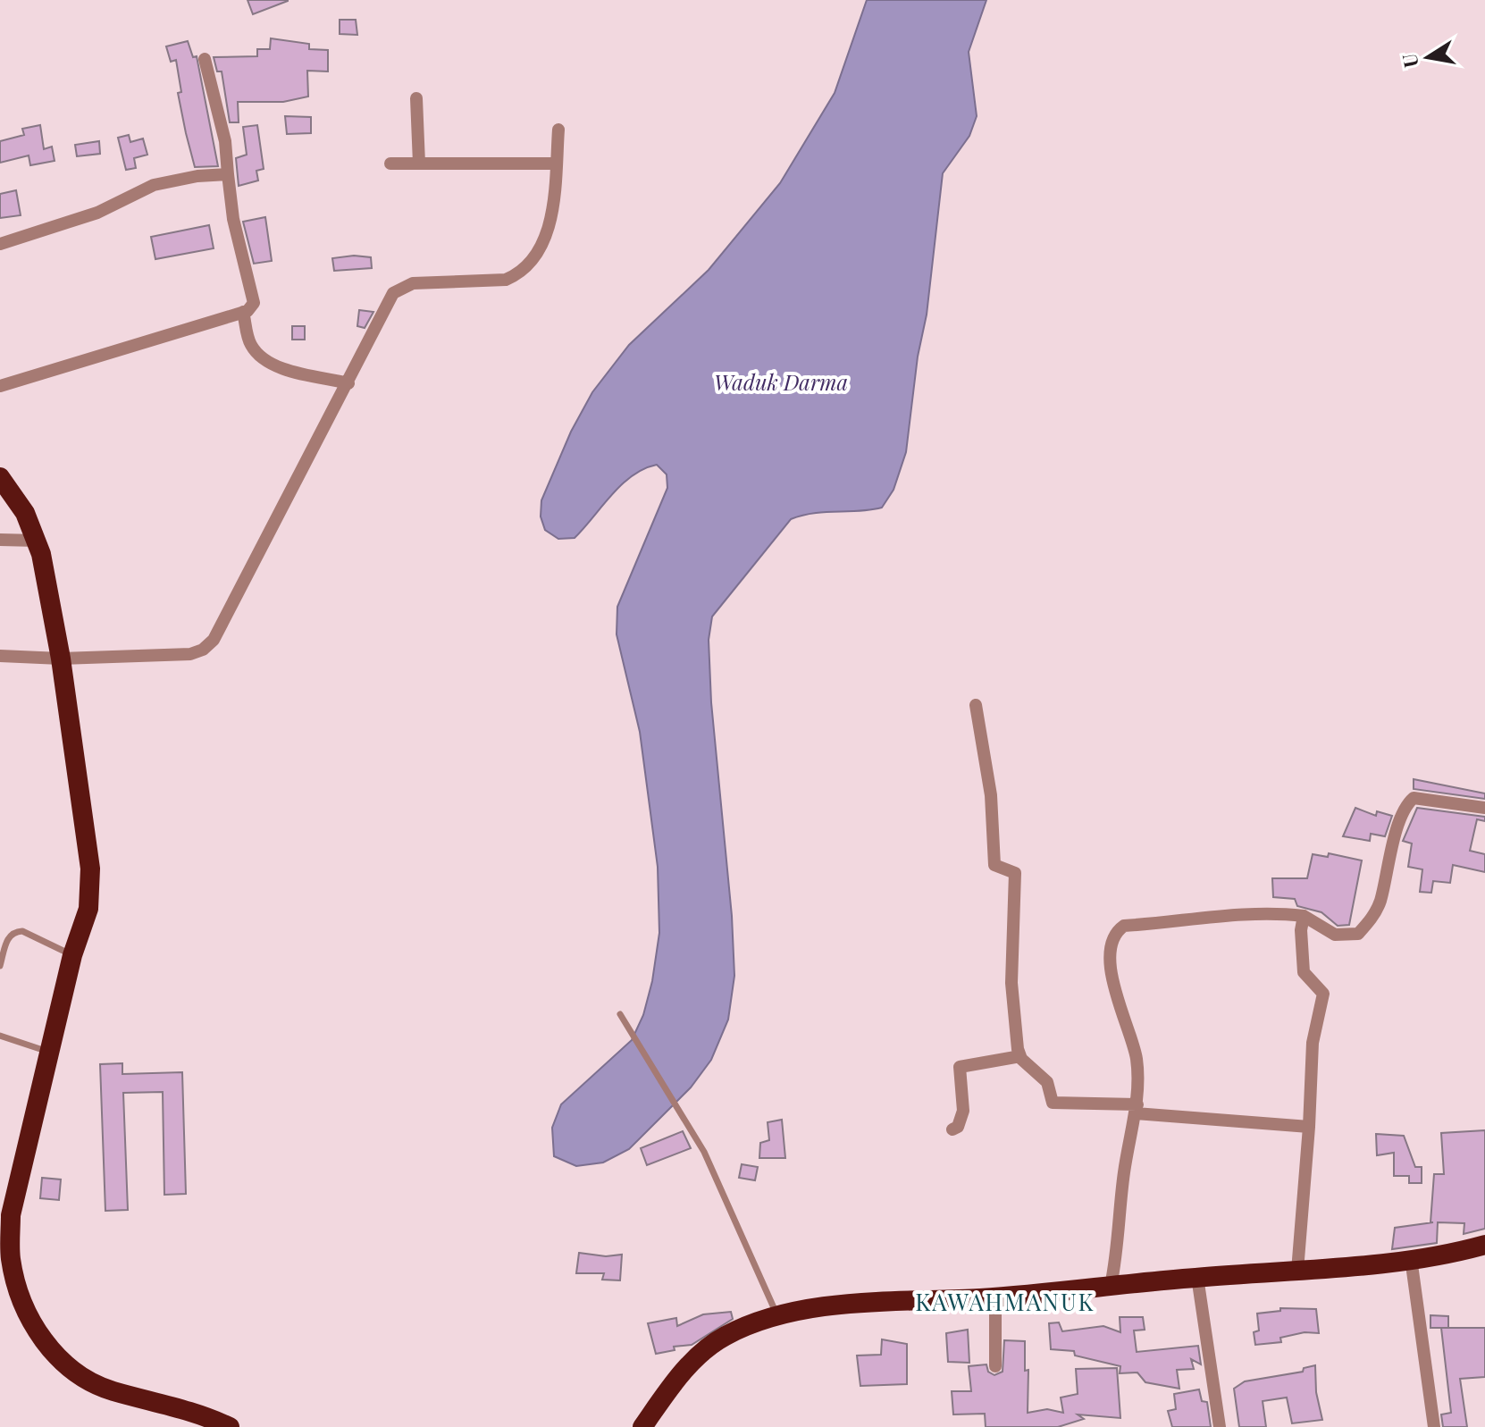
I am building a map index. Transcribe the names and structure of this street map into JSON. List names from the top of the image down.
{
  "districts": ["KAWAHMANUK"],
  "water": ["Waduk Darma"],
  "north": "left"
}
